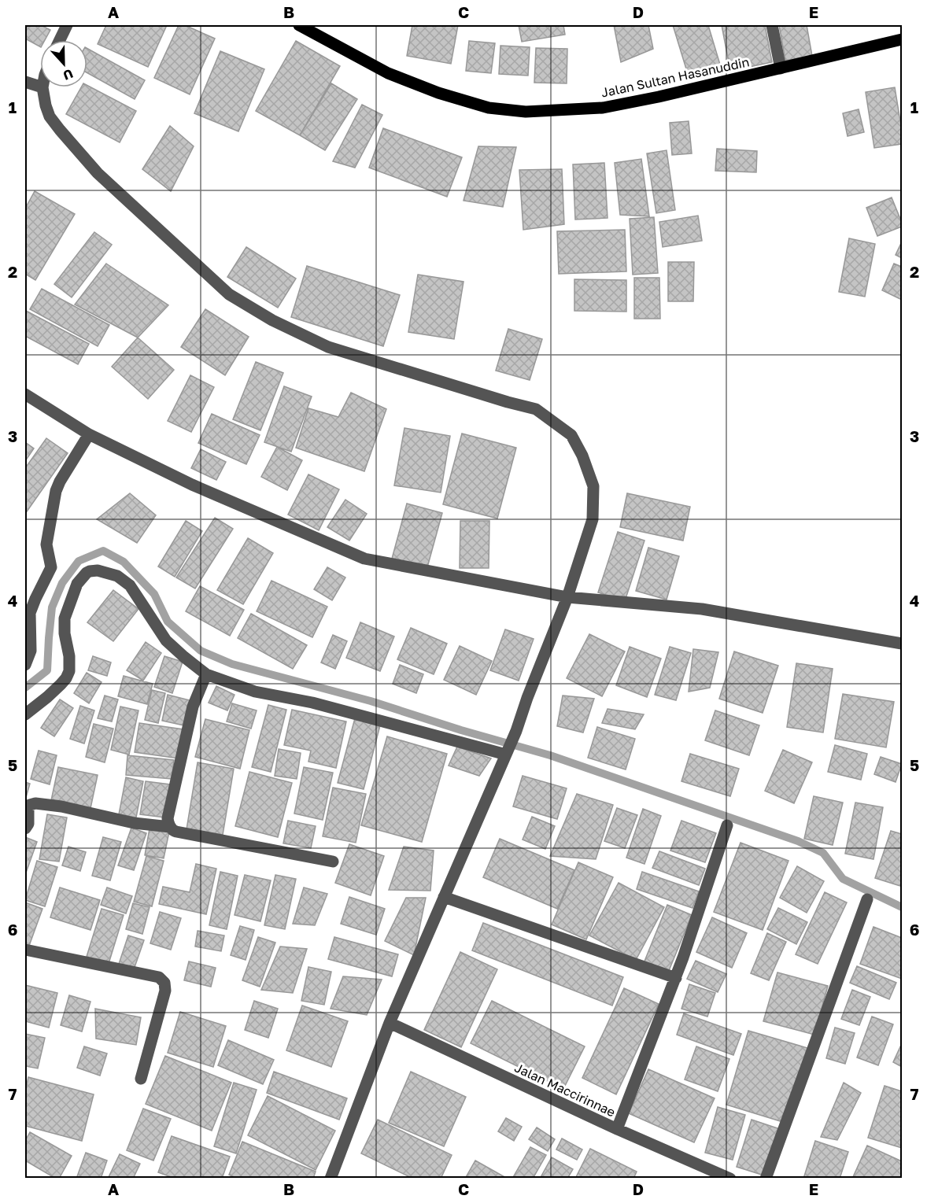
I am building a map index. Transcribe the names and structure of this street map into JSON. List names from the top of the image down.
{
  "streets": {
    "main road": ["Jalan Sultan Hasanuddin"],
    "street": ["Jalan Maccirinnae"]
  },
  "north": "bottom",
  "grid": {
    "columns": [
      "A",
      "B",
      "C",
      "D",
      "E"
    ],
    "rows": [
      "1",
      "2",
      "3",
      "4",
      "5",
      "6",
      "7"
    ]
  }
}
